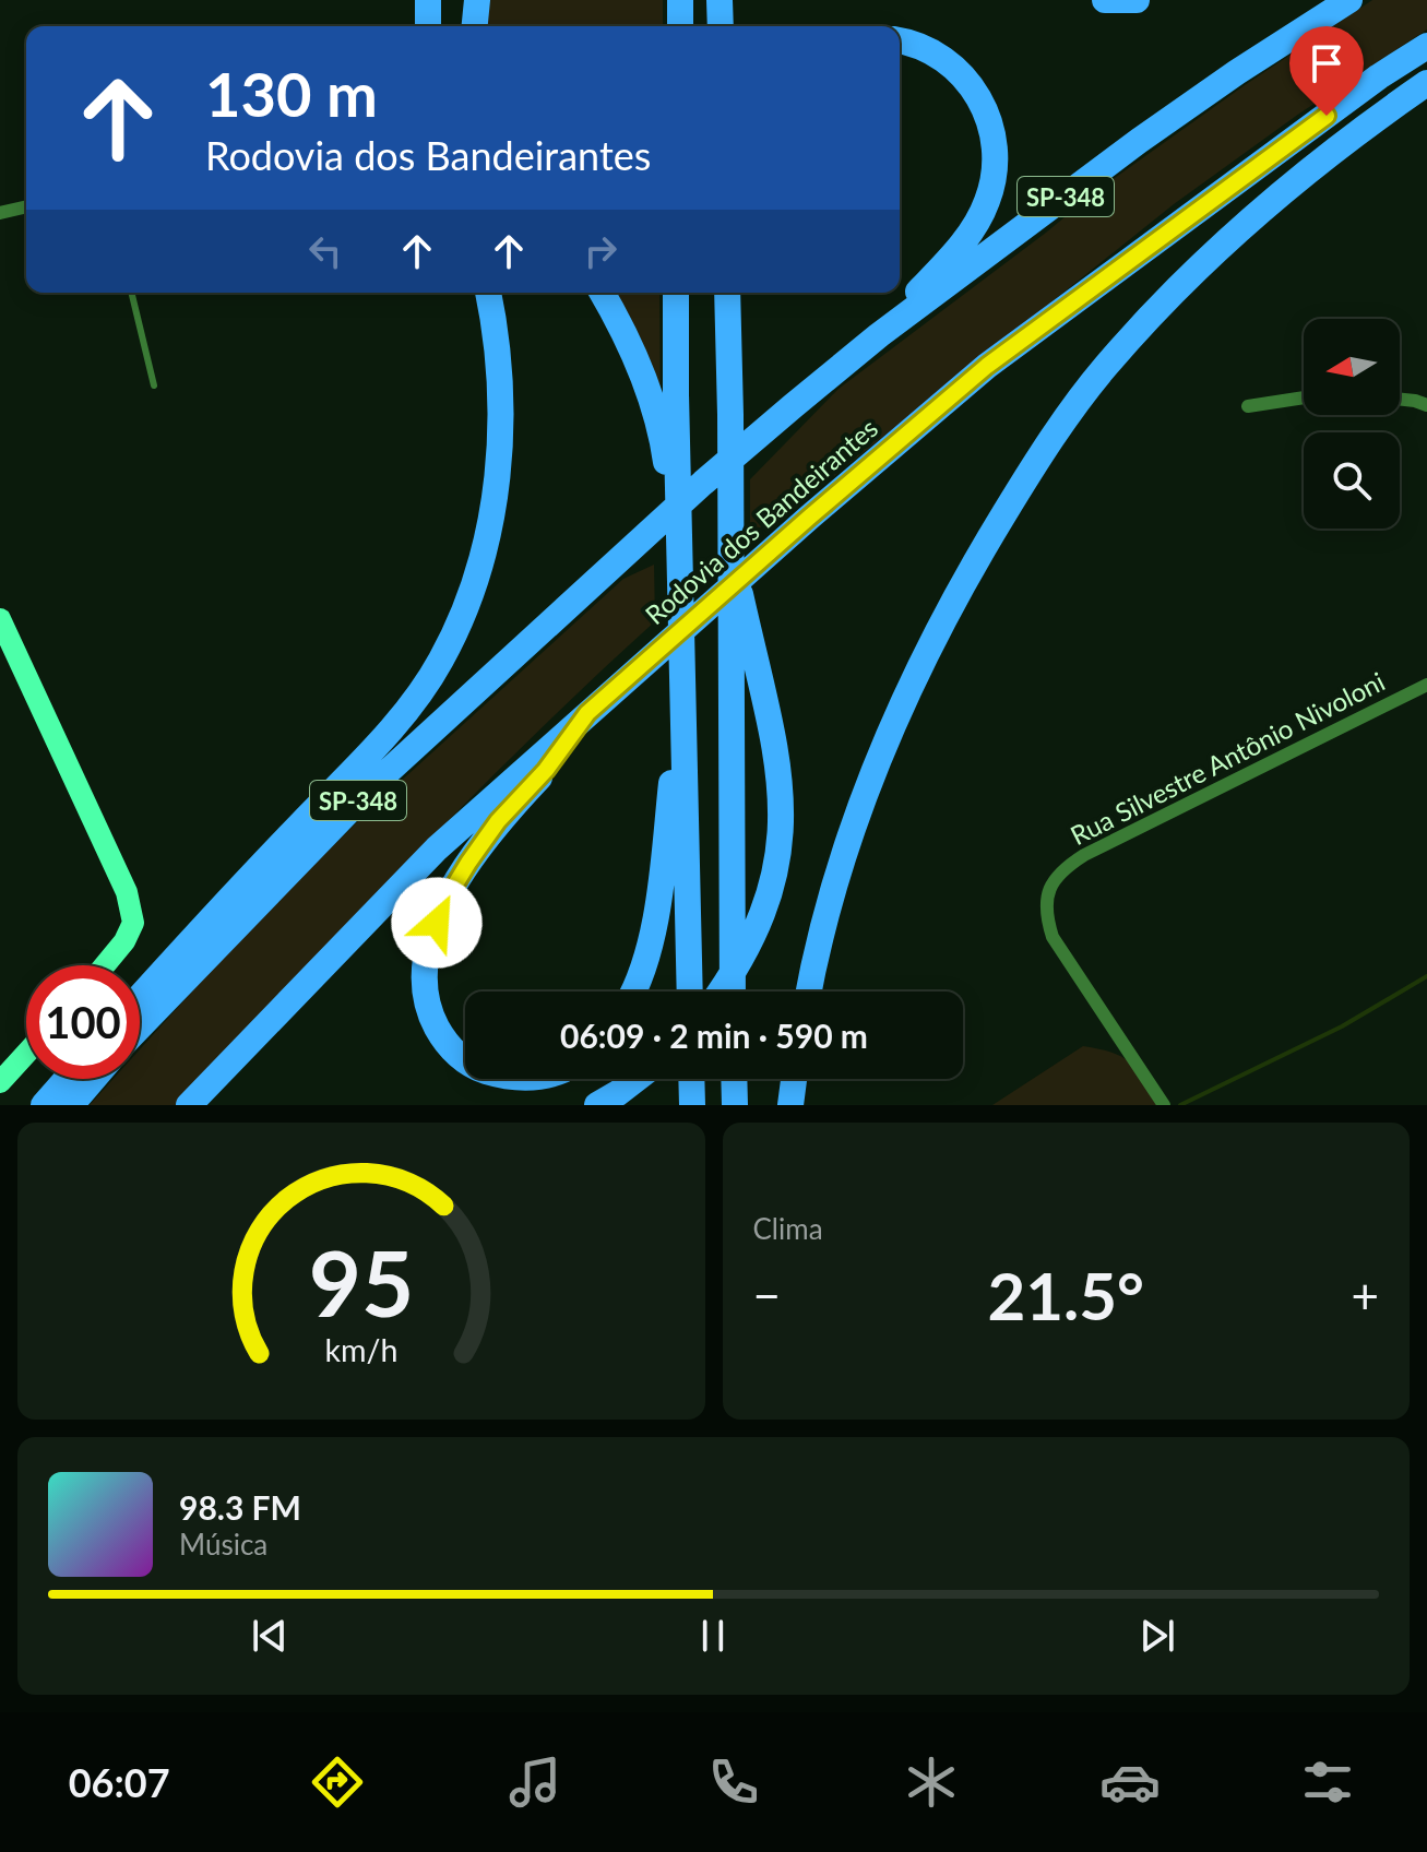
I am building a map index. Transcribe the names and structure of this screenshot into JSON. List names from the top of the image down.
{
  "streets": {
    "highway": ["SP-348", "Rodovia dos Bandeirantes"],
    "street": ["Rua Silvestre Antônio Nivoloni"]
  },
  "north": "left",
  "page": {
    "turn": ["130 m", "Rodovia dos Bandeirantes"],
    "limit": "100",
    "trip": "06:09 · 2 min · 590 m",
    "tile": "Clima",
    "heat": ["−", "21.5°", "+"],
    "song": ["98.3 FM", "Música"],
    "tabs": "06:07",
    "gauge": ["95", "km/h"]
  }
}
